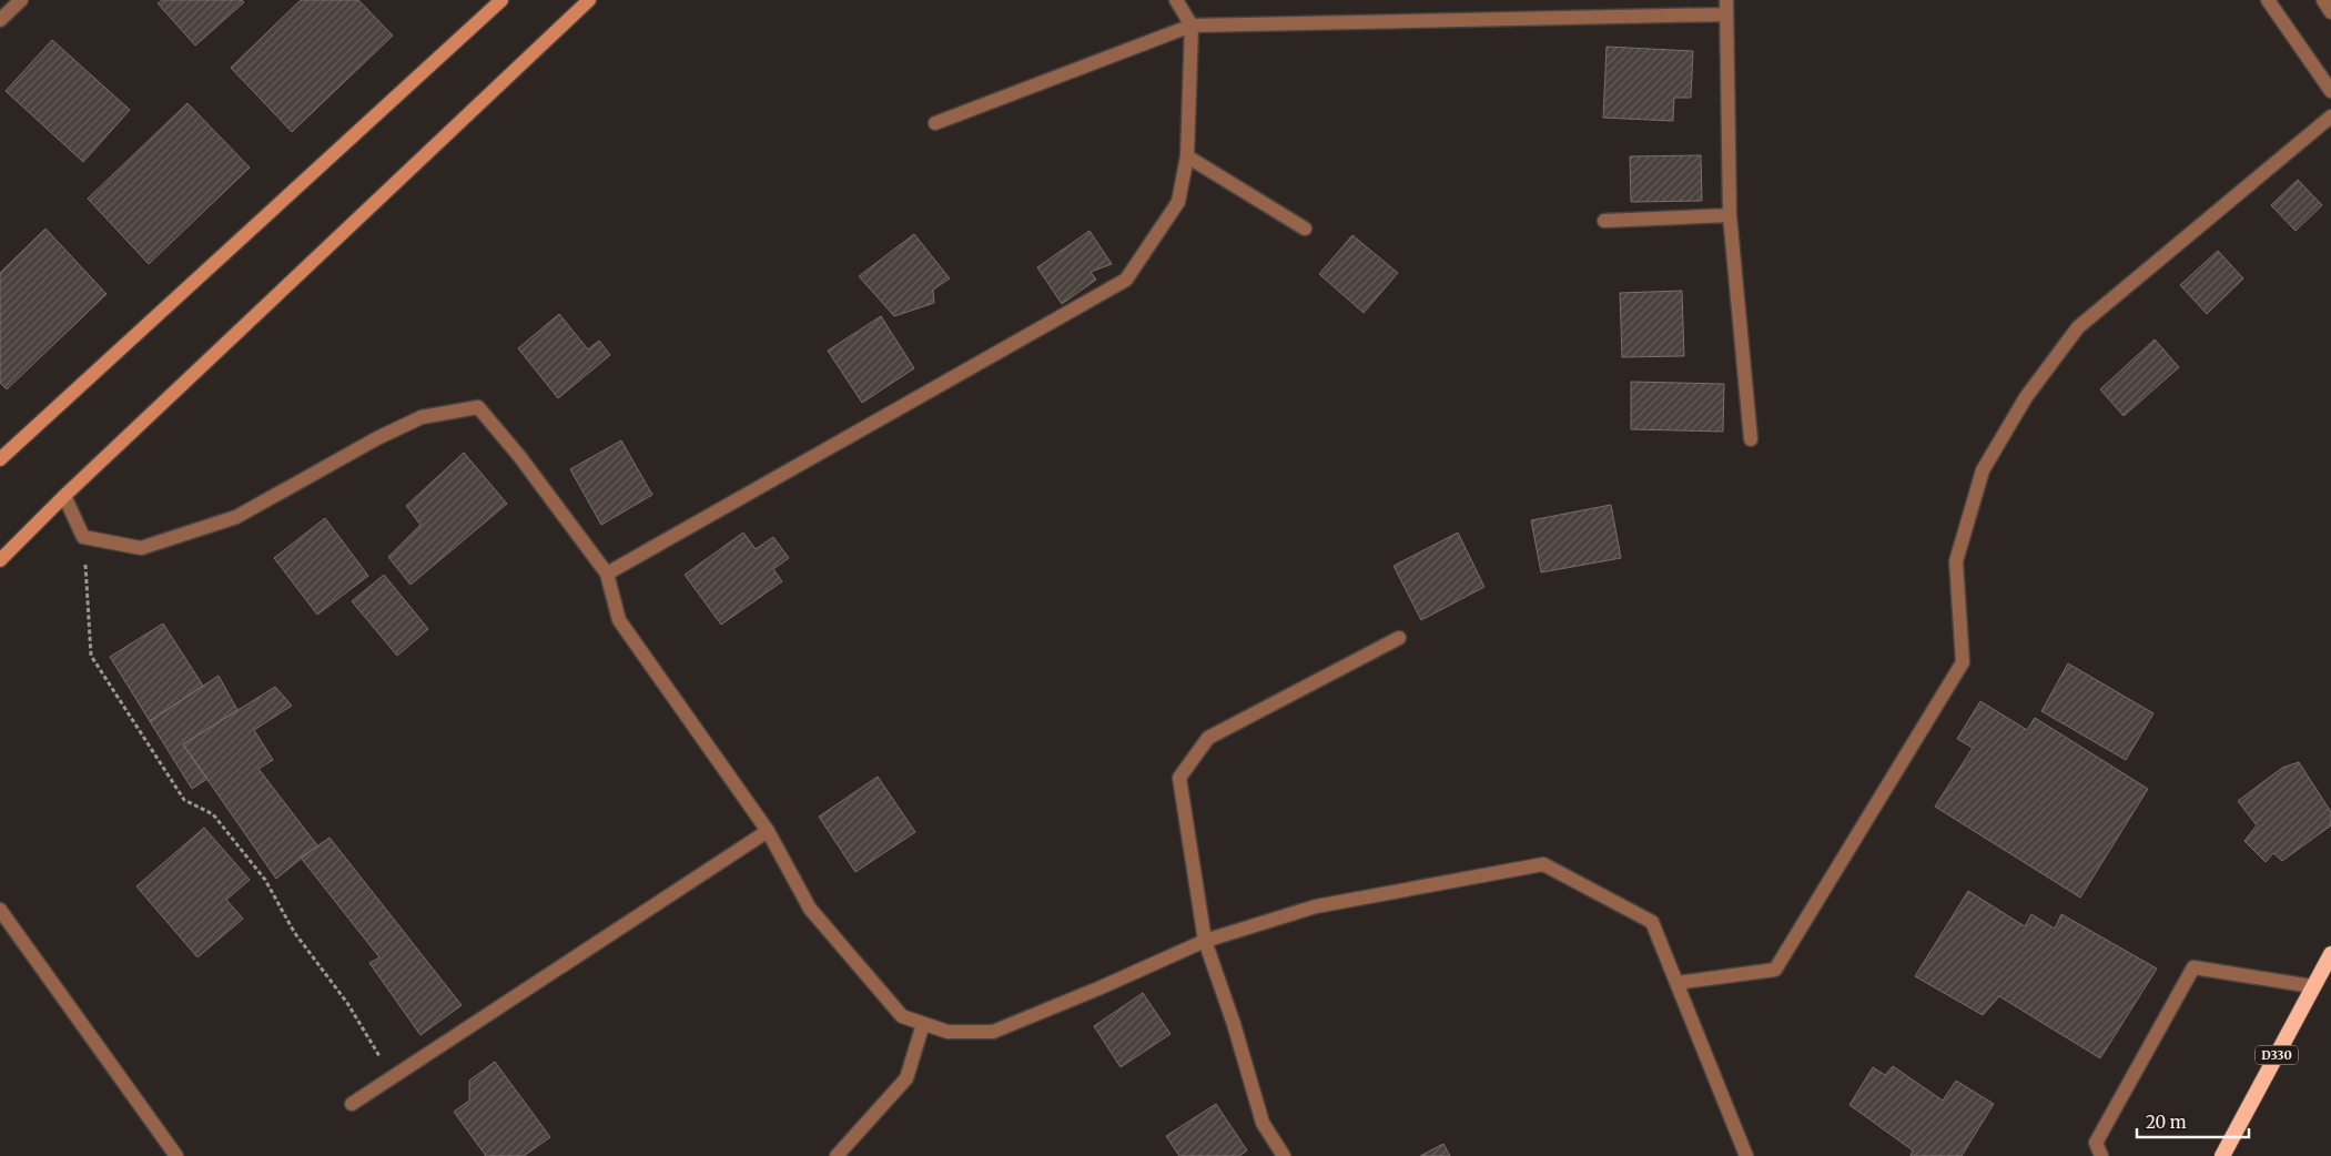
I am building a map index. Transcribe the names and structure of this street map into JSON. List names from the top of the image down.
{
  "streets": {
    "highway": ["D330"]
  },
  "scale_bar": "20 m"
}
